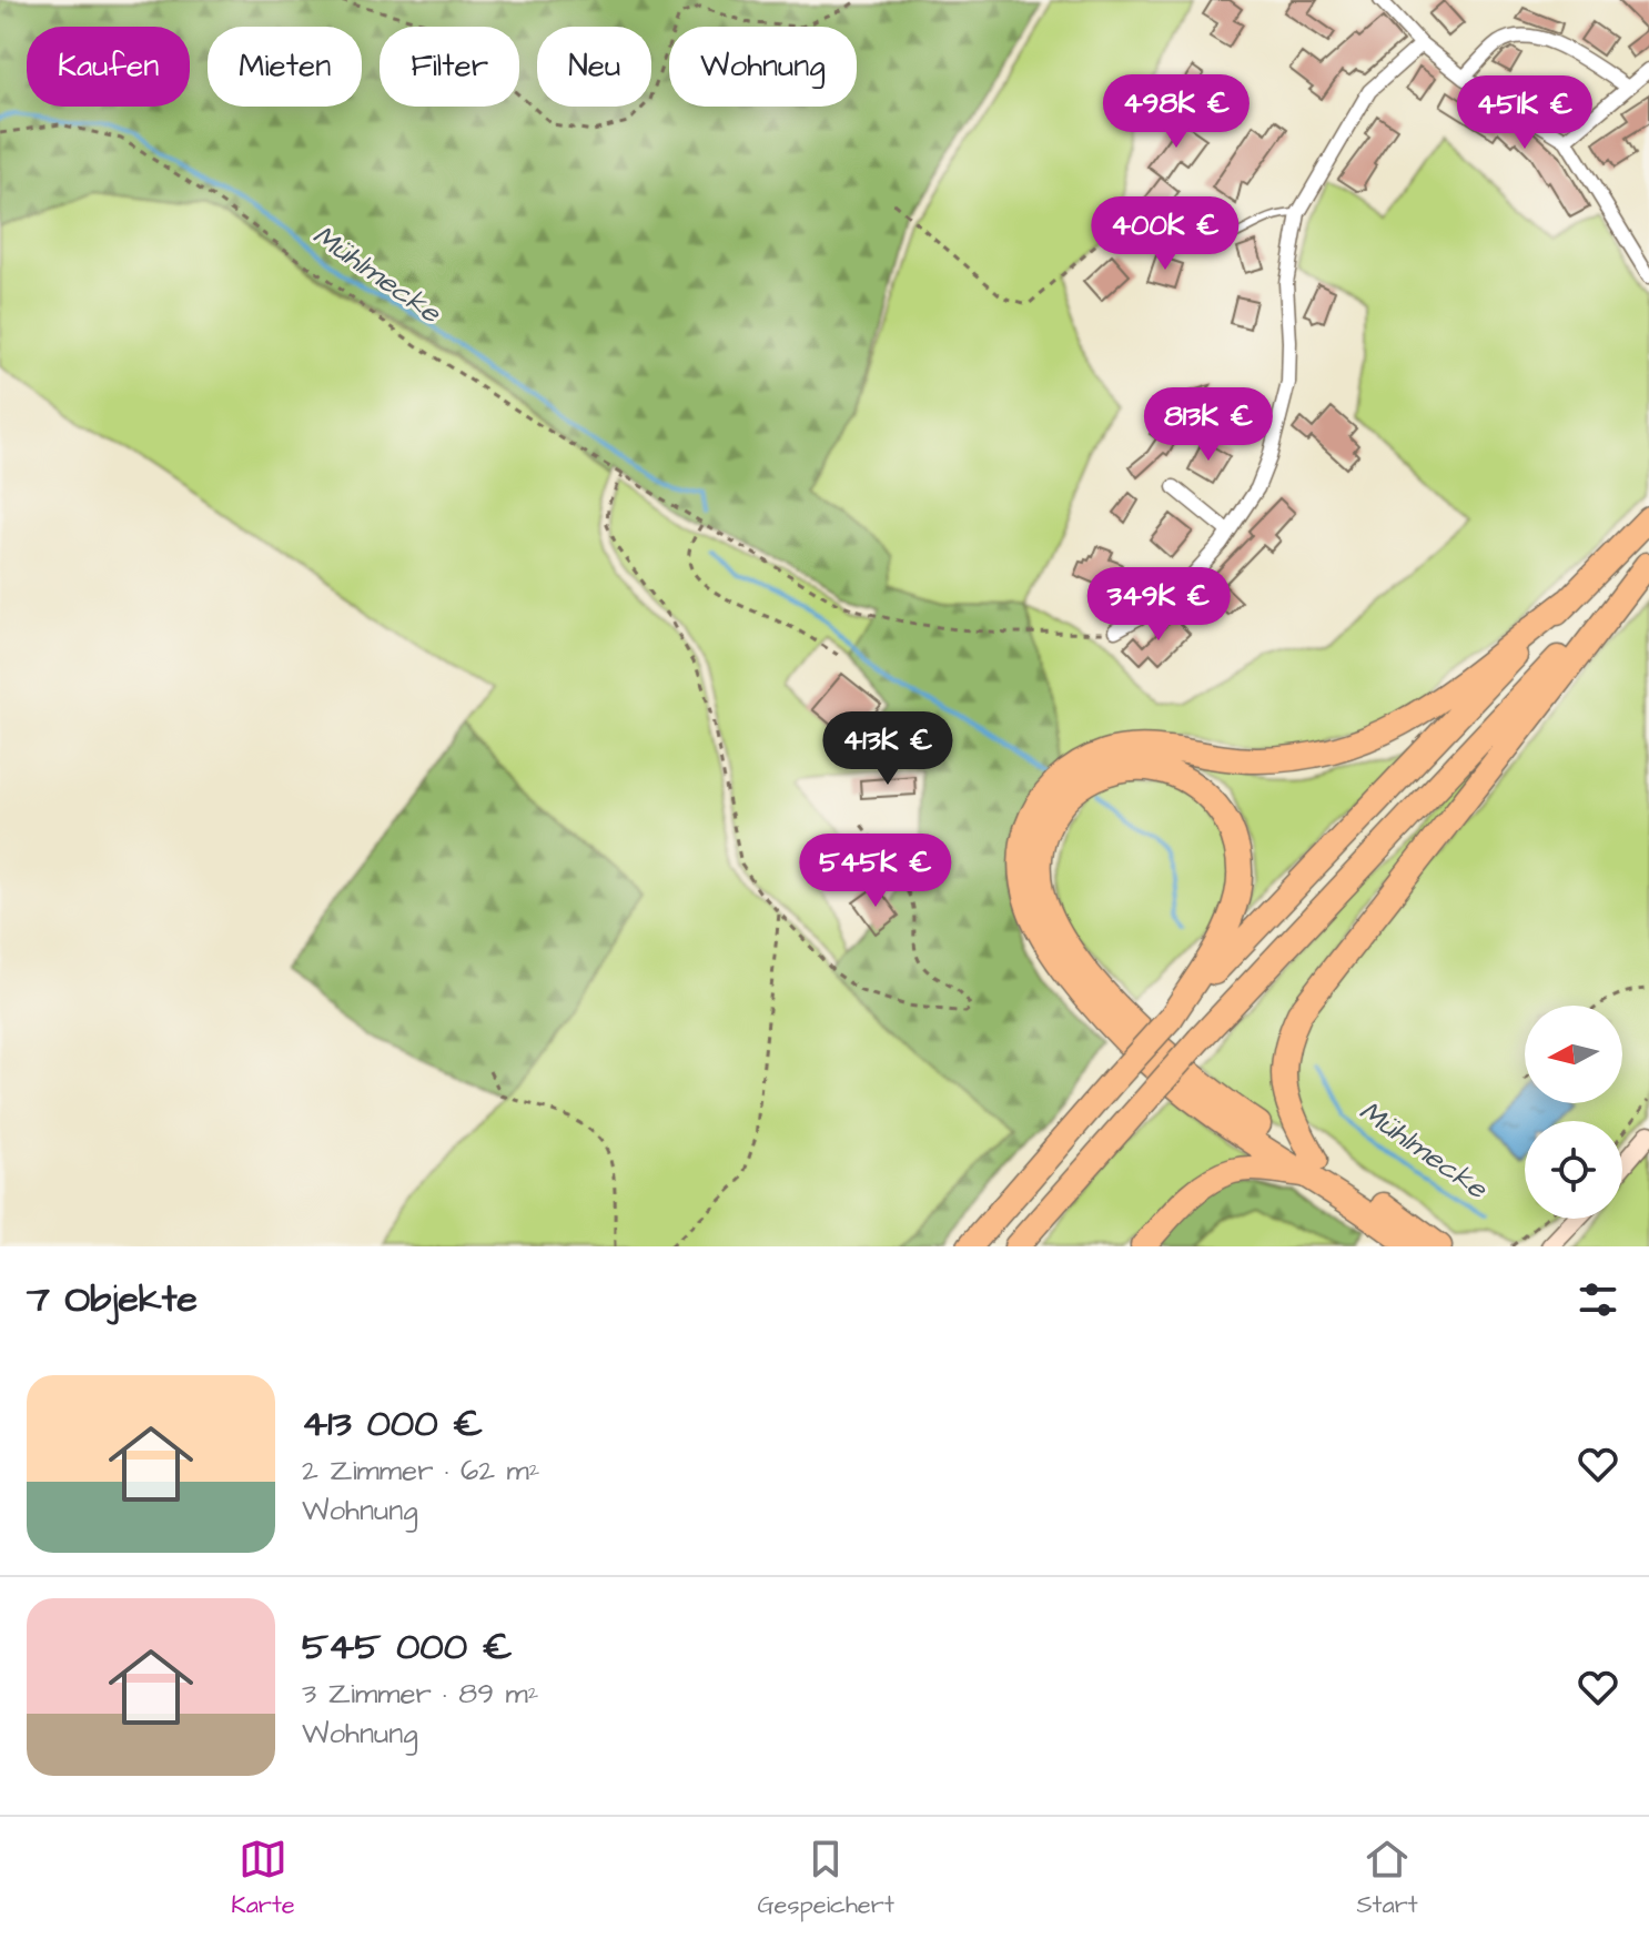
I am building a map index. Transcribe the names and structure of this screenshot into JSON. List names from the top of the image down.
{
  "water": ["Mühlmecke"],
  "north": "left",
  "page": {
    "chip": [
      "Kaufen",
      "Mieten",
      "Filter",
      "Neu",
      "Wohnung"
    ],
    "price": [
      "498K €",
      "451K €",
      "400K €",
      "813K €",
      "349K €",
      "413K €",
      "545K €"
    ],
    "heading": "7 Objekte",
    "list": [
      {
        "name": "413 000 €",
        "note": "2 Zimmer · 62 m² · Wohnung"
      },
      {
        "name": "545 000 €",
        "note": "3 Zimmer · 89 m² · Wohnung"
      }
    ],
    "tabs": ["Karte", "Gespeichert", "Start"]
  }
}
